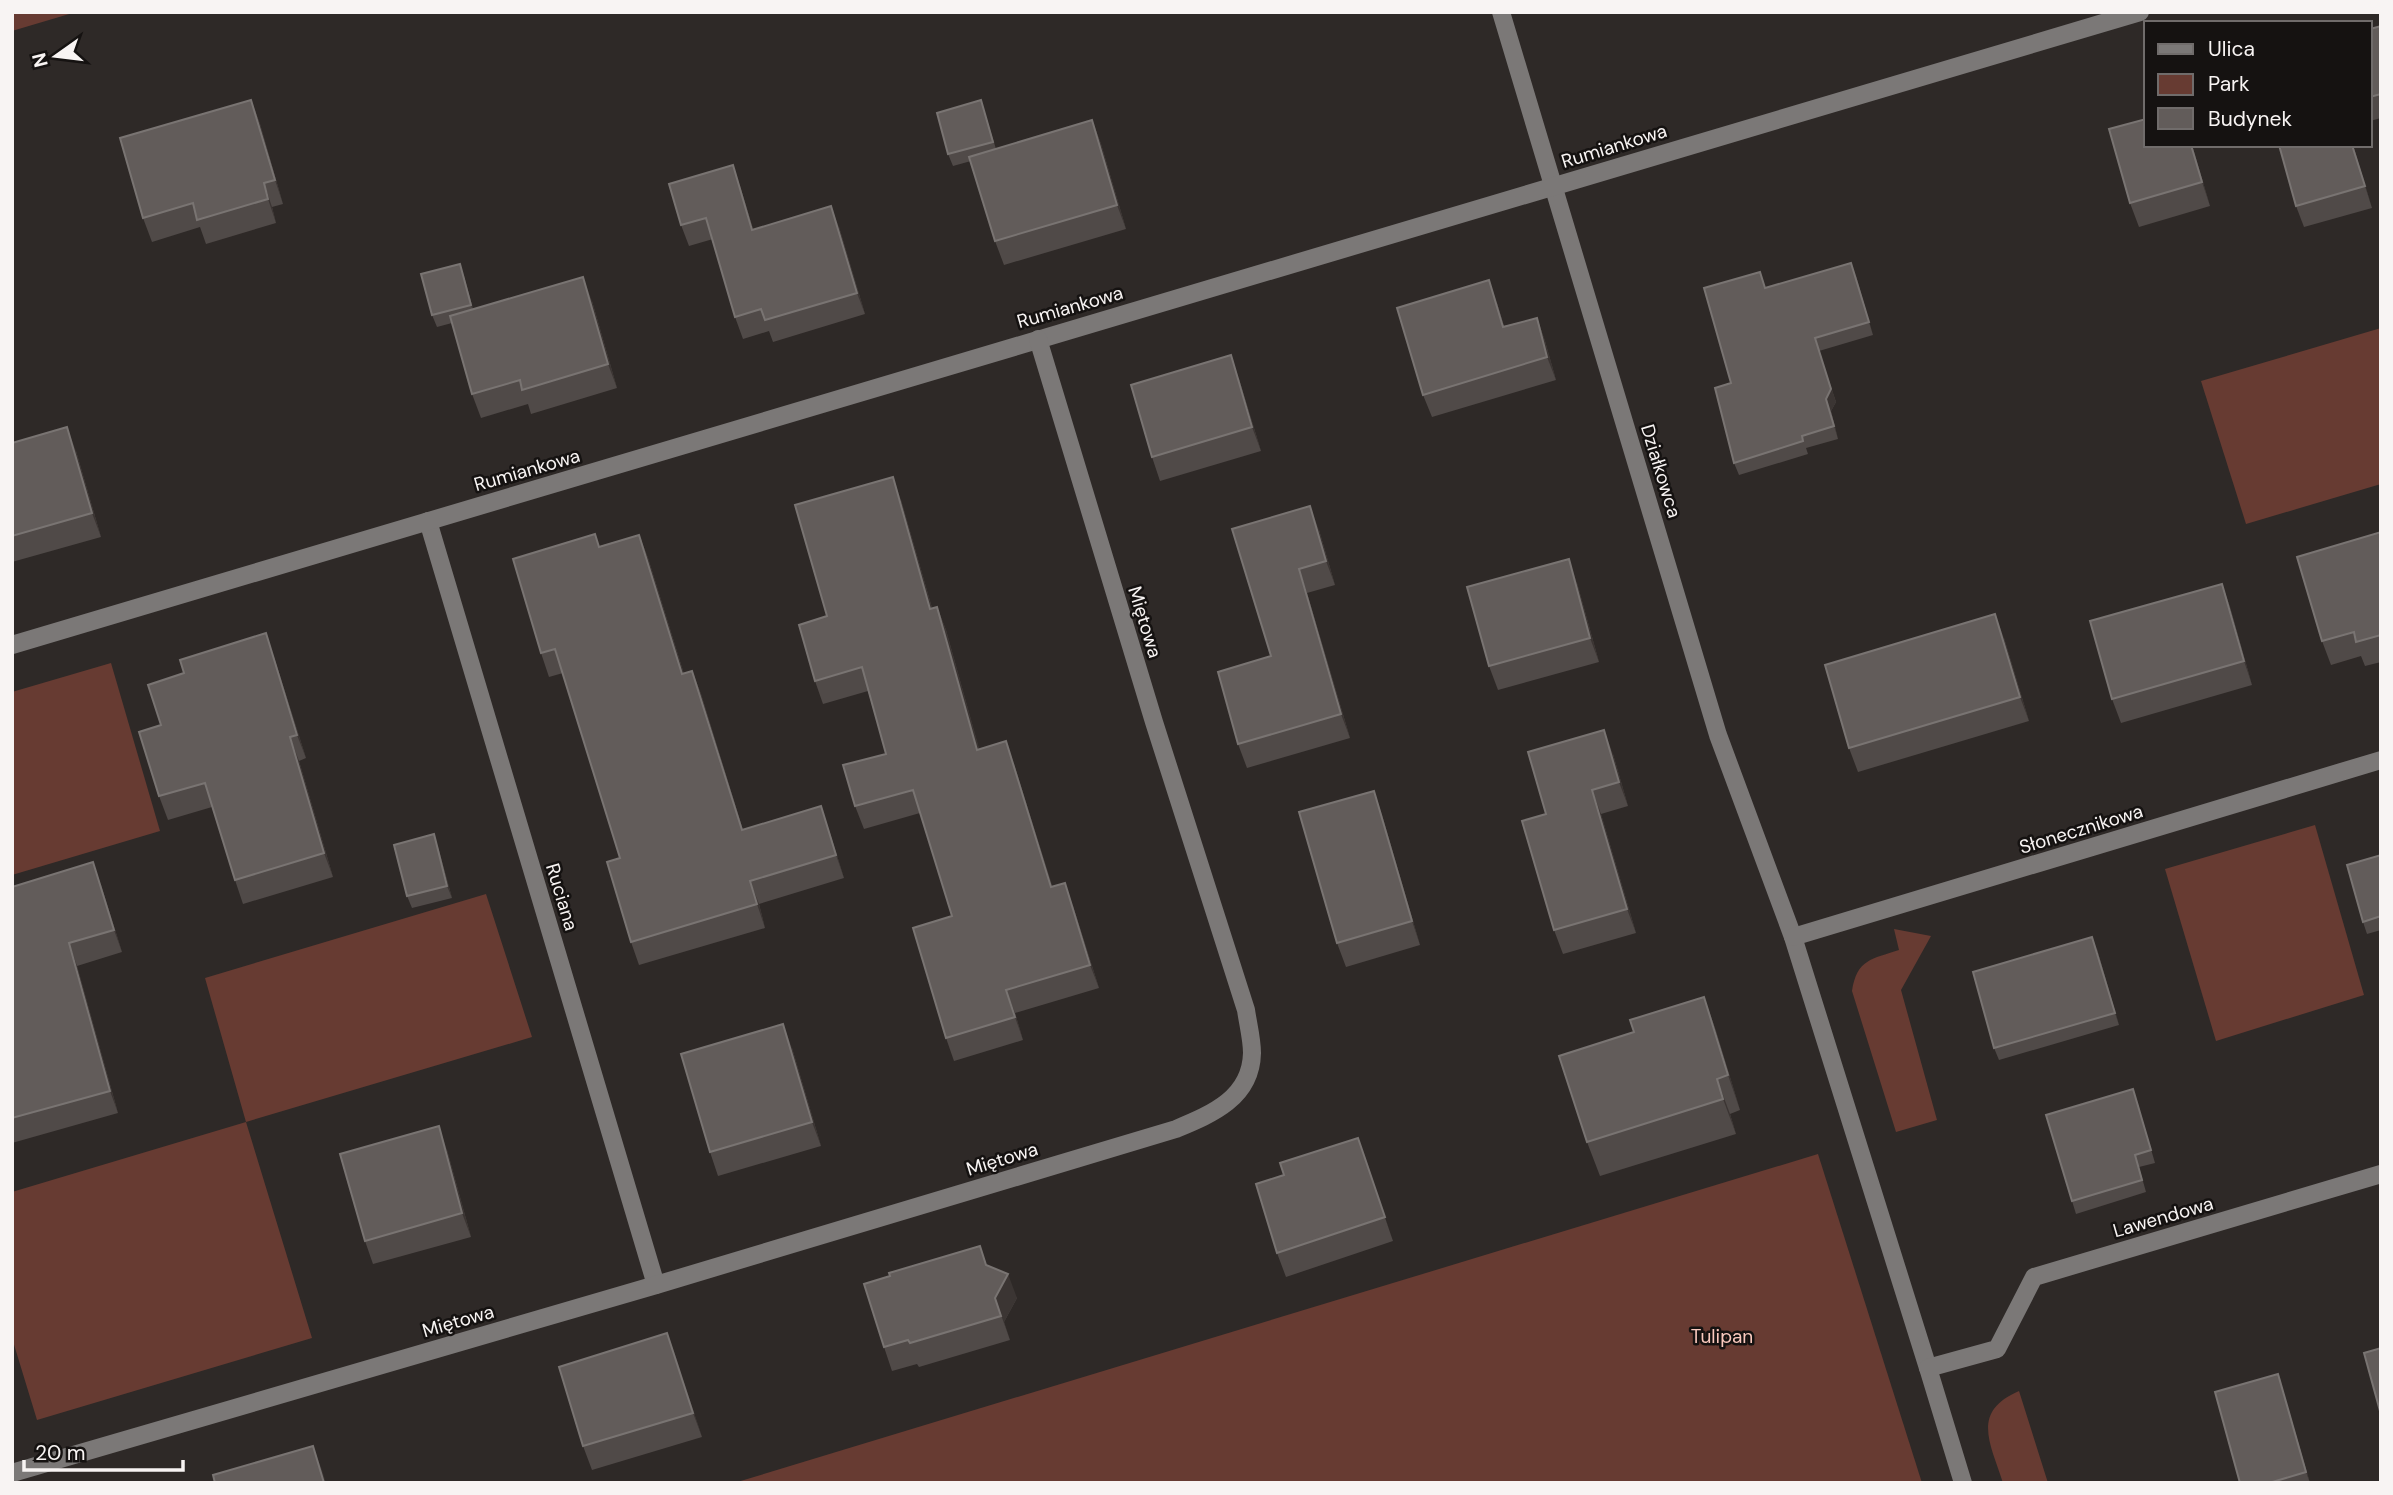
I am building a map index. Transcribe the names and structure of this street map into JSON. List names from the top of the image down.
{
  "streets": {
    "street": [
      "Rumiankowa",
      "Działkowca",
      "Miętowa",
      "Słonecznikowa",
      "Ruciana",
      "Lawendowa"
    ]
  },
  "crossings": [
    ["Rumiankowa", "Działkowca"],
    ["Rumiankowa", "Miętowa"],
    ["Rumiankowa", "Ruciana"],
    ["Działkowca", "Słonecznikowa"],
    ["Działkowca", "Lawendowa"],
    ["Miętowa", "Ruciana"]
  ],
  "parks": ["Tulipan"],
  "legend": ["Ulica", "Park", "Budynek"],
  "scale_bar": "20 m",
  "north": "left"
}
